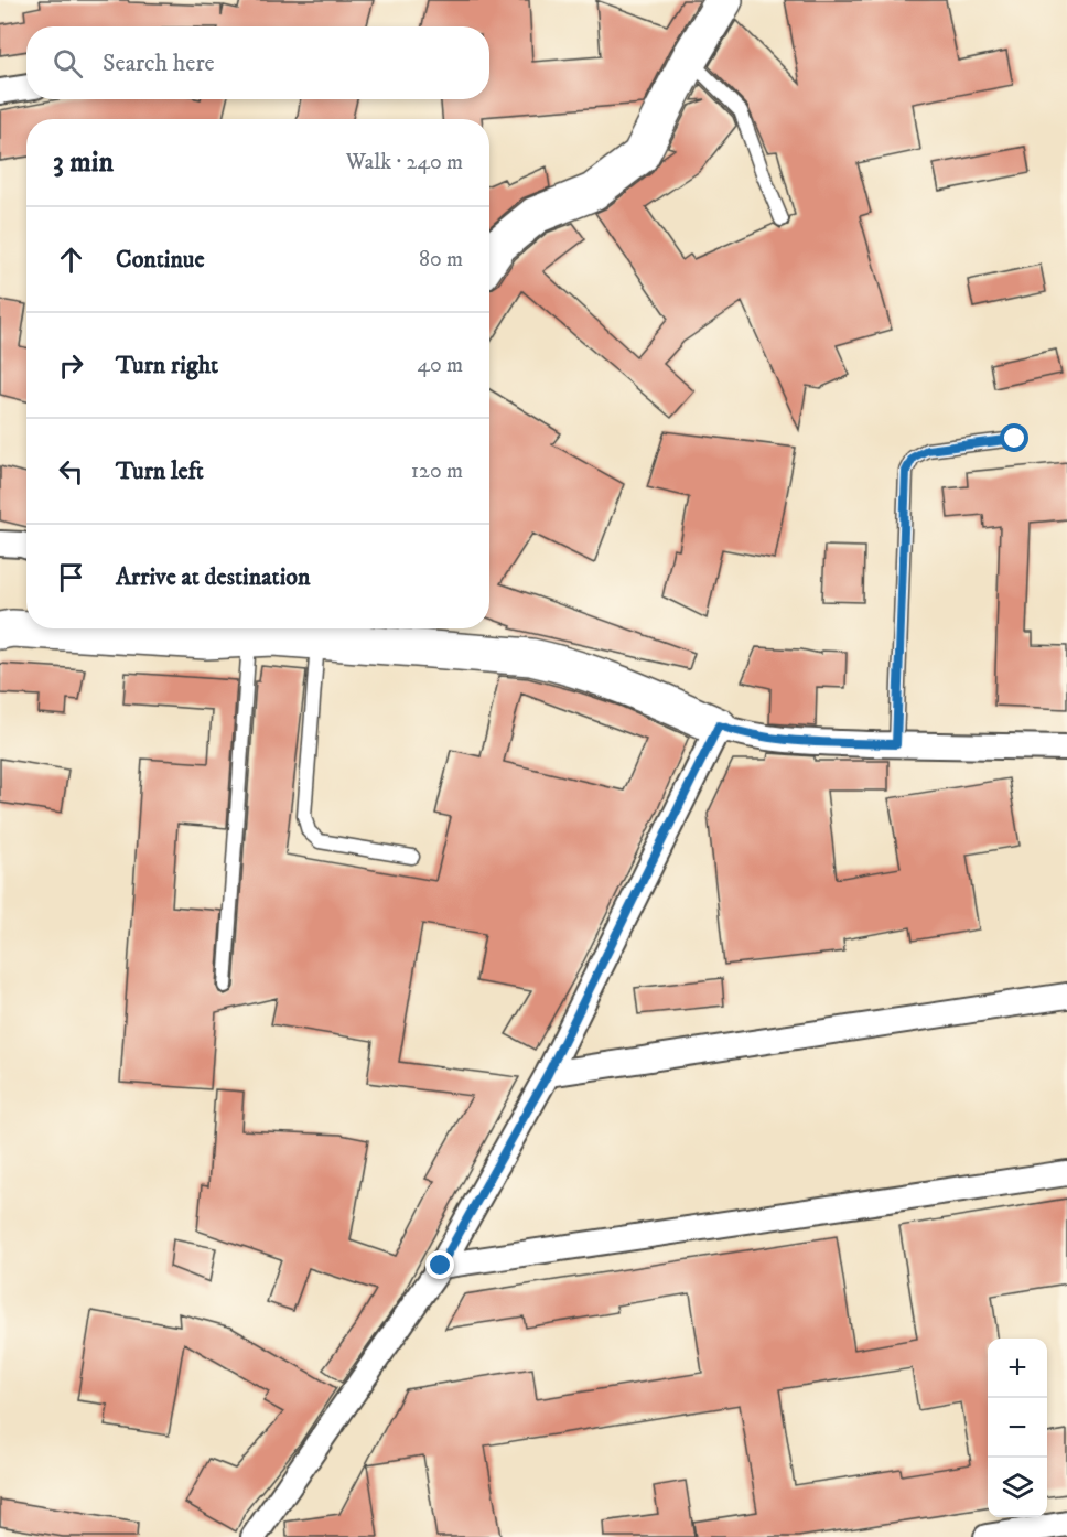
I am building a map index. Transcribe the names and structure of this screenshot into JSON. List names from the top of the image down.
{
  "page": {
    "search": "Search here",
    "heading": ["3 min", "Walk · 240 m"],
    "list": [
      ["Continue", "80 m"],
      ["Turn right", "40 m"],
      ["Turn left", "120 m"],
      "Arrive at destination"
    ],
    "map_buttons": ["+", "−"]
  }
}
